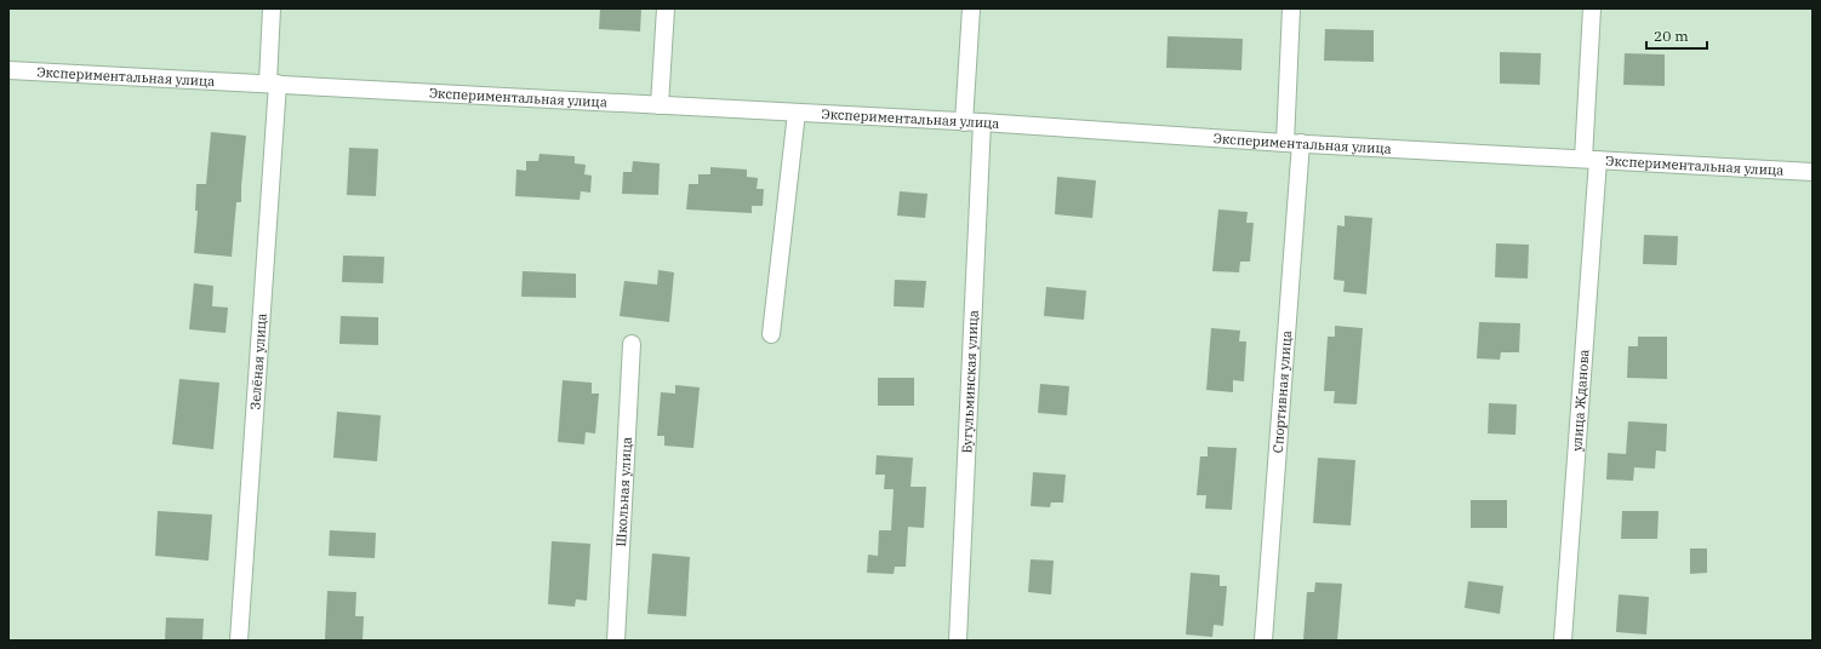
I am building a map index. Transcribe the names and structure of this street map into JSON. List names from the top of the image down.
{
  "streets": {
    "street": [
      "Экспериментальная улица",
      "Зелёная улица",
      "Бугульминская улица",
      "Спортивная улица",
      "улица Жданова",
      "Школьная улица"
    ]
  },
  "crossings": [
    ["Экспериментальная улица", "Зелёная улица"],
    ["Экспериментальная улица", "Бугульминская улица"],
    ["Экспериментальная улица", "Спортивная улица"],
    ["Экспериментальная улица", "улица Жданова"]
  ],
  "scale_bar": "20 m"
}
